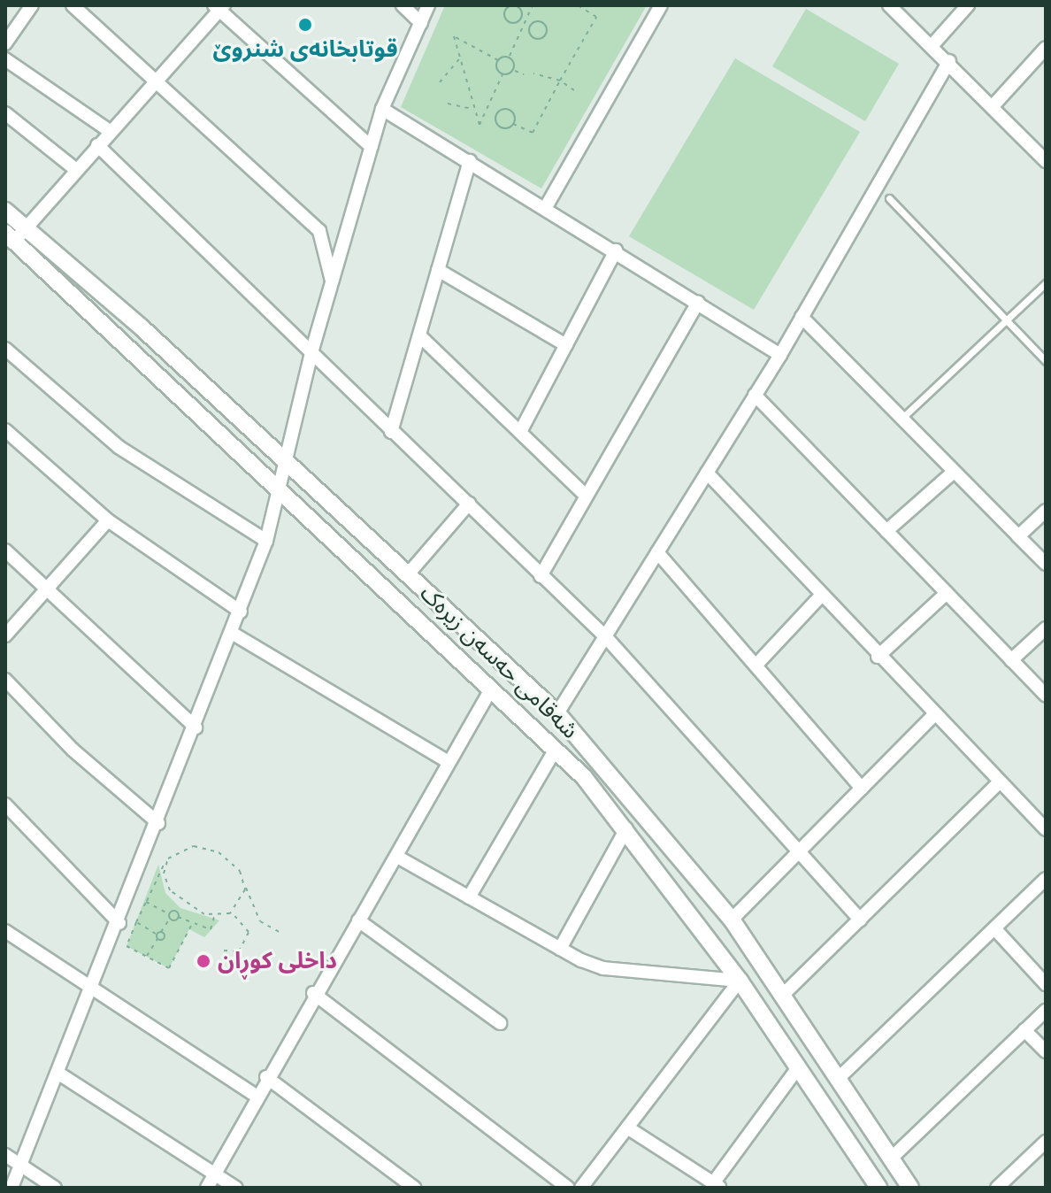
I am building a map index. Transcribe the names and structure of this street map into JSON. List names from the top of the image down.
{
  "streets": {
    "main road": ["شەقامی حەسەن زیرەک"]
  },
  "places": ["قوتابخانەی شنروێ", "داخلی کوڕان"]
}
